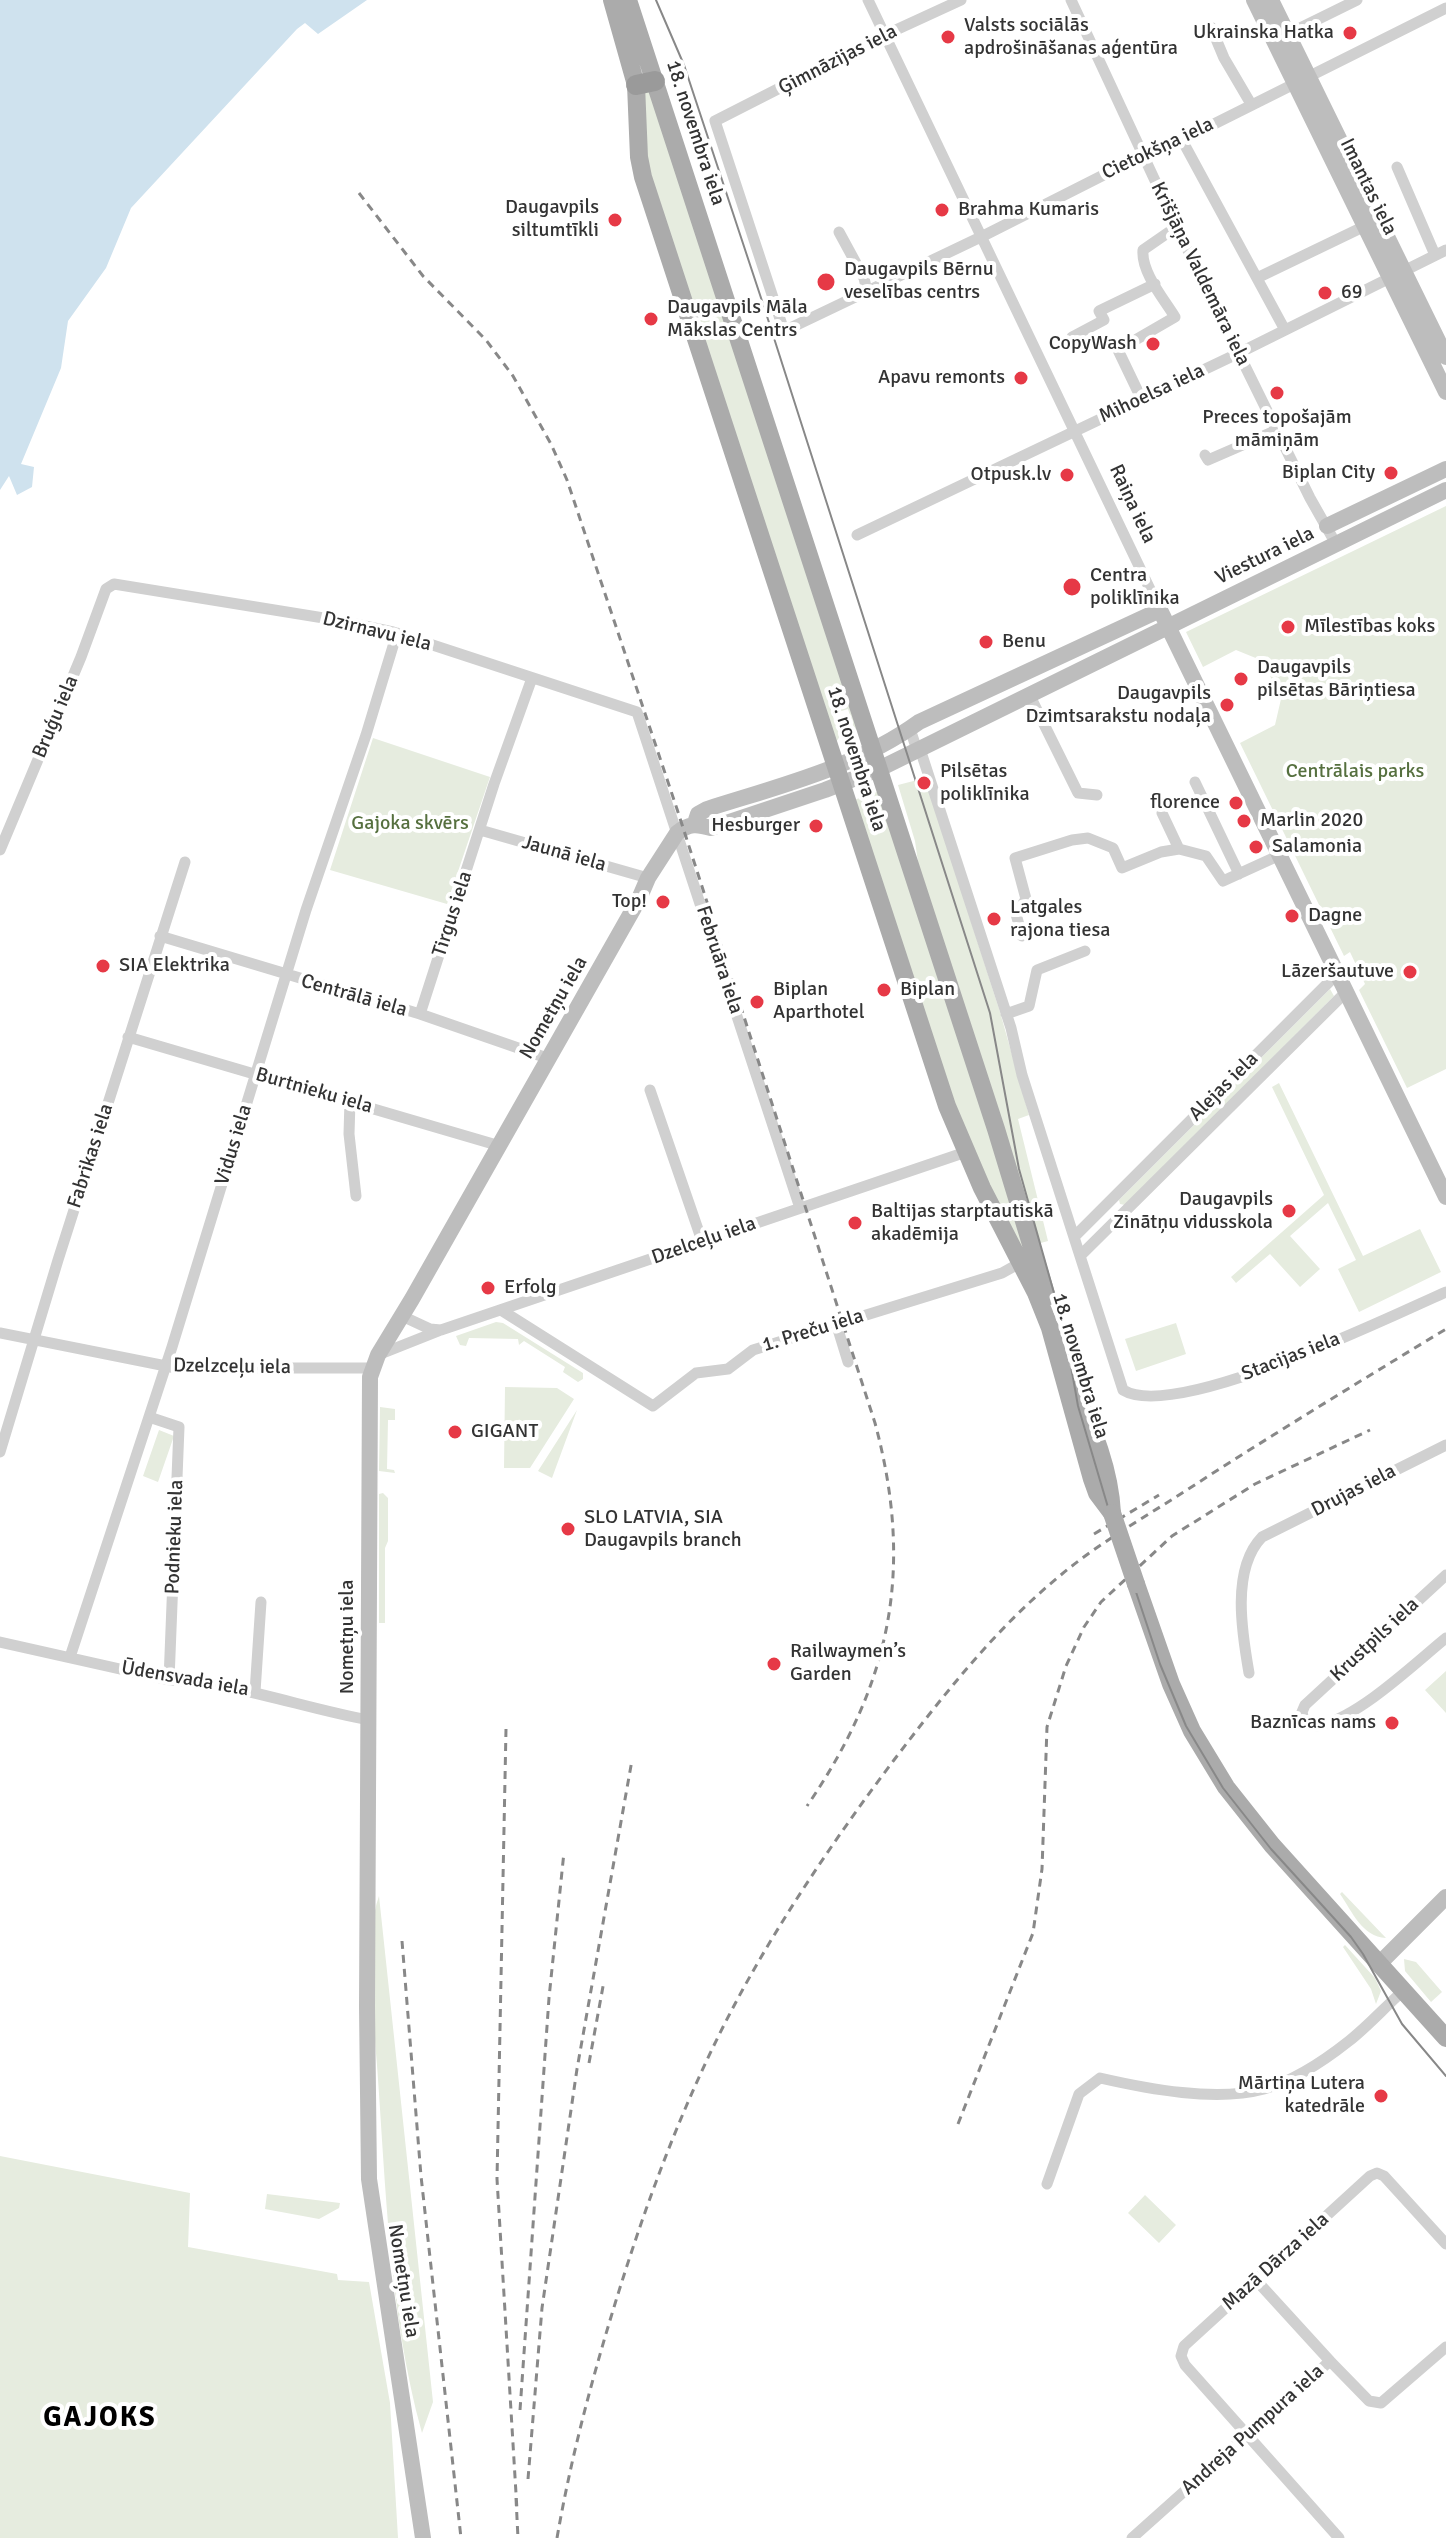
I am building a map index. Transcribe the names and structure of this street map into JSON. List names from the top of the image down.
{
  "streets": {
    "main road": ["18. novembra iela"],
    "street": [
      "Ģimnāzijas iela",
      "Cietokšņa iela",
      "Imantas iela",
      "Krišjāņa Valdemāra iela",
      "Mihoelsa iela",
      "Raiņa iela",
      "Viestura iela",
      "Dzirnavu iela",
      "Bruģu iela",
      "Jaunā iela",
      "Tirgus iela",
      "Februāra iela",
      "Centrālā iela",
      "Nometņu iela",
      "Alejas iela",
      "Burtnieku iela",
      "Vidus iela",
      "Fabrikas iela",
      "Dzelceļu iela",
      "1. Preču iela",
      "Stacijas iela",
      "Dzelzceļu iela",
      "Drujas iela",
      "Podnieku iela",
      "Krustpils iela",
      "Ūdensvada iela",
      "Mazā Dārza iela",
      "Andreja Pumpura iela"
    ]
  },
  "crossings": [
    ["Ģimnāzijas iela", "Cietokšņa iela"],
    ["Ģimnāzijas iela", "Raiņa iela"],
    ["18. novembra iela", "Viestura iela"],
    ["18. novembra iela", "Nometņu iela"],
    ["18. novembra iela", "Alejas iela"],
    ["18. novembra iela", "Dzelceļu iela"],
    ["18. novembra iela", "1. Preču iela"],
    ["18. novembra iela", "Stacijas iela"],
    ["Cietokšņa iela", "Imantas iela"],
    ["Cietokšņa iela", "Krišjāņa Valdemāra iela"],
    ["Cietokšņa iela", "Raiņa iela"],
    ["Imantas iela", "Mihoelsa iela"],
    ["Krišjāņa Valdemāra iela", "Mihoelsa iela"],
    ["Krišjāņa Valdemāra iela", "Viestura iela"],
    ["Mihoelsa iela", "Raiņa iela"],
    ["Raiņa iela", "Viestura iela"],
    ["Raiņa iela", "Alejas iela"],
    ["Viestura iela", "Nometņu iela"],
    ["Dzirnavu iela", "Bruģu iela"],
    ["Dzirnavu iela", "Tirgus iela"],
    ["Dzirnavu iela", "Februāra iela"],
    ["Dzirnavu iela", "Vidus iela"],
    ["Jaunā iela", "Tirgus iela"],
    ["Jaunā iela", "Nometņu iela"],
    ["Tirgus iela", "Centrālā iela"],
    ["Februāra iela", "Nometņu iela"],
    ["Februāra iela", "Dzelceļu iela"],
    ["Centrālā iela", "Nometņu iela"],
    ["Centrālā iela", "Vidus iela"],
    ["Centrālā iela", "Fabrikas iela"],
    ["Nometņu iela", "Burtnieku iela"],
    ["Nometņu iela", "Dzelceļu iela"],
    ["Nometņu iela", "Dzelzceļu iela"],
    ["Nometņu iela", "Ūdensvada iela"],
    ["Burtnieku iela", "Vidus iela"],
    ["Burtnieku iela", "Fabrikas iela"],
    ["Vidus iela", "Dzelzceļu iela"],
    ["Vidus iela", "Podnieku iela"],
    ["Vidus iela", "Ūdensvada iela"],
    ["Fabrikas iela", "Dzelzceļu iela"],
    ["Dzelceļu iela", "1. Preču iela"],
    ["Dzelceļu iela", "Dzelzceļu iela"],
    ["Podnieku iela", "Ūdensvada iela"],
    ["Mazā Dārza iela", "Andreja Pumpura iela"]
  ],
  "districts": ["GAJOKS"],
  "parks": ["Centrālais parks", "Gajoka skvērs"],
  "places": [
    "Ukrainska Hatka",
    "Valsts sociālās apdrošināšanas aģentūra",
    "Brahma Kumaris",
    "Daugavpils siltumtīkli",
    "Daugavpils Bērnu veselības centrs",
    "69",
    "Daugavpils Māla Mākslas Centrs",
    "CopyWash",
    "Apavu remonts",
    "Preces topošajām māmiņām",
    "Biplan City",
    "Otpusk.lv",
    "Centra poliklīnika",
    "Mīlestības koks",
    "Benu",
    "Daugavpils pilsētas Bāriņtiesa",
    "Daugavpils Dzimtsarakstu nodaļa",
    "Pilsētas poliklīnika",
    "florence",
    "Marlin 2020",
    "Hesburger",
    "Salamonia",
    "Top!",
    "Dagne",
    "Latgales rajona tiesa",
    "SIA Elektrika",
    "Lāzeršautuve",
    "Biplan",
    "Biplan Aparthotel",
    "Daugavpils Zinātņu vidusskola",
    "Baltijas starptautiskā akadēmija",
    "Erfolg",
    "GIGANT",
    "SLO LATVIA, SIA Daugavpils branch",
    "Railwaymen’s Garden",
    "Baznīcas nams",
    "Mārtiņa Lutera katedrāle"
  ]
}
